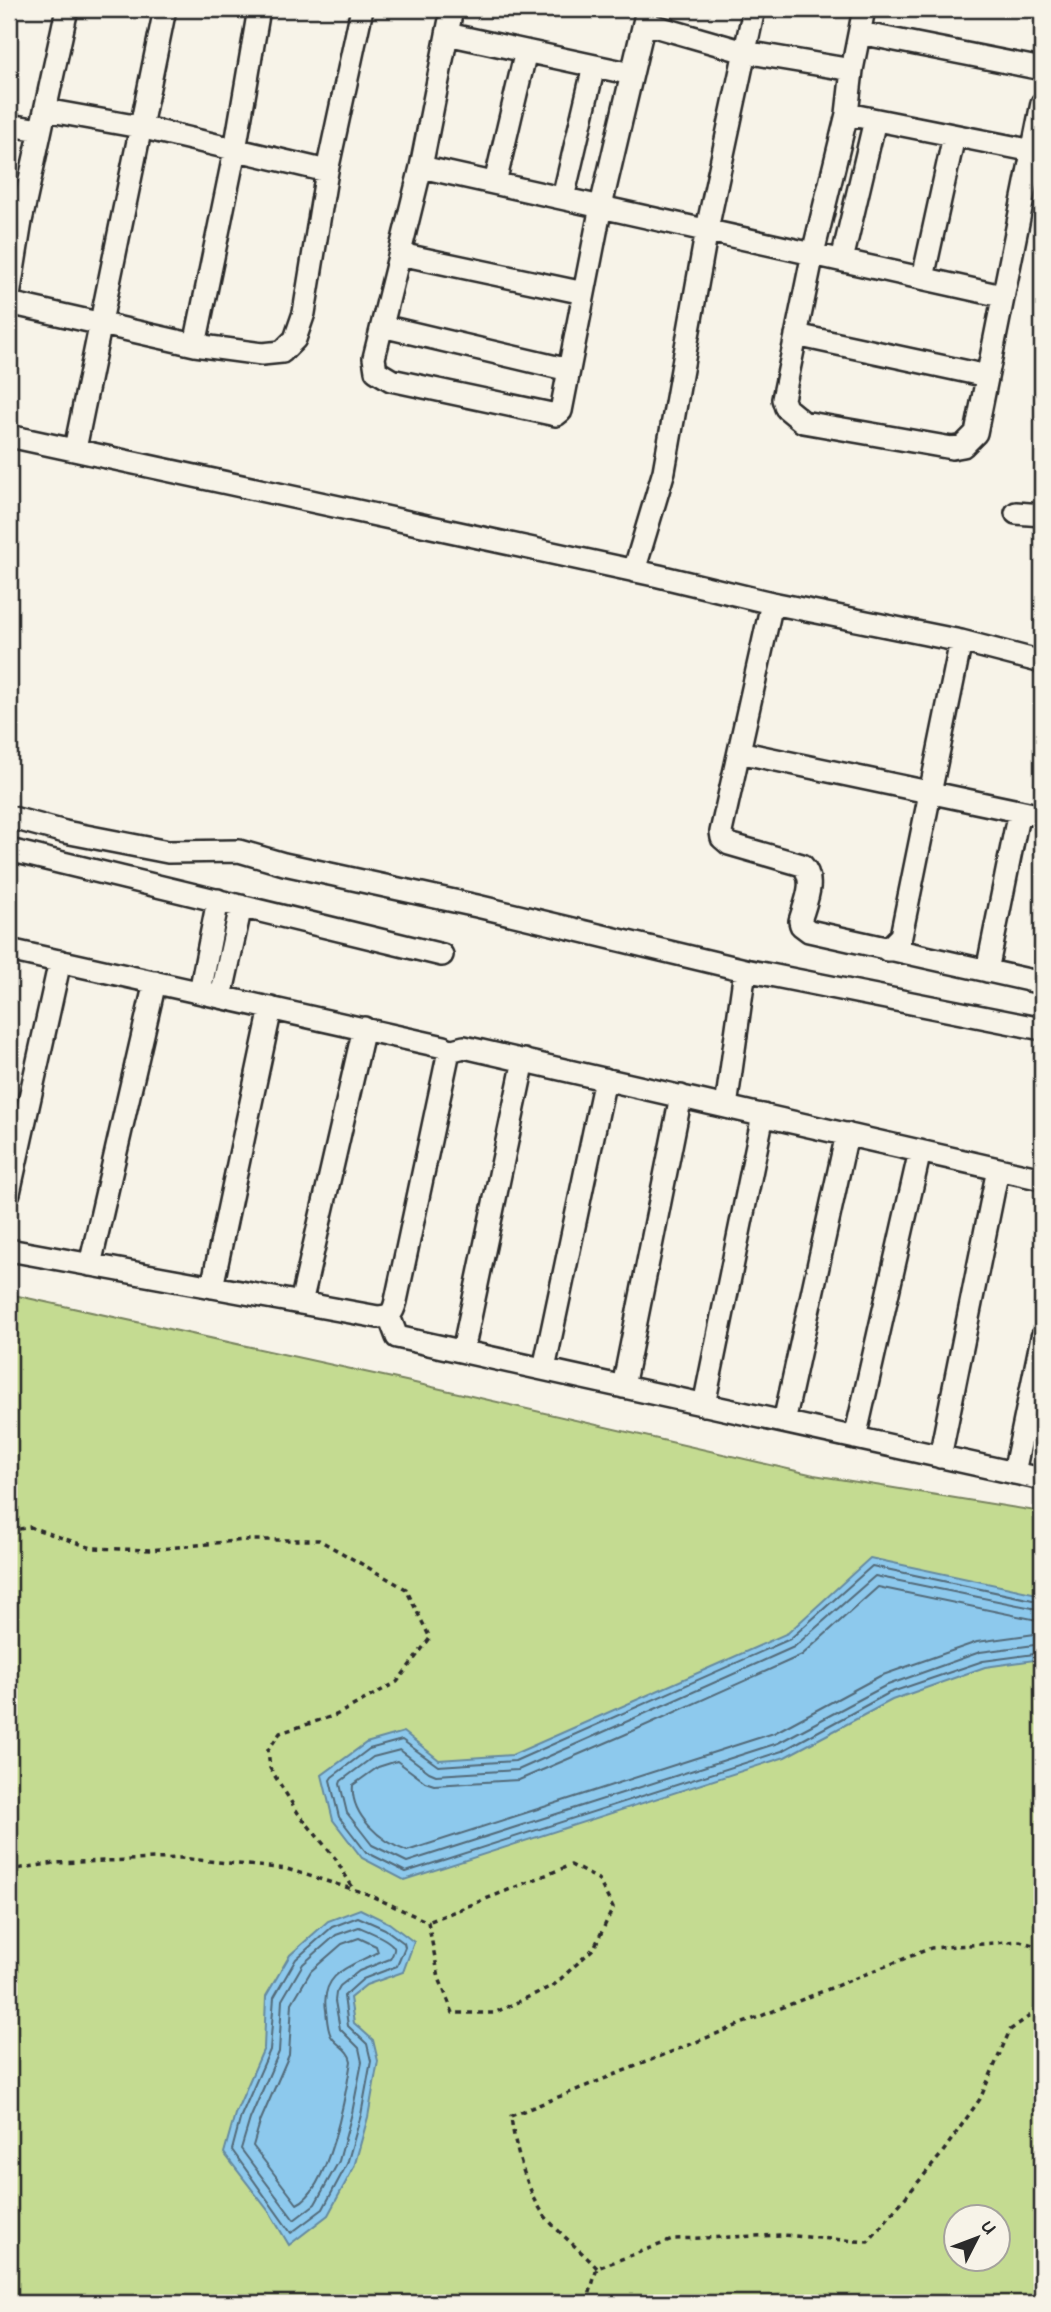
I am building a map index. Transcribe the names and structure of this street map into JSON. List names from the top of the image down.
{
  "north": "top right"
}
